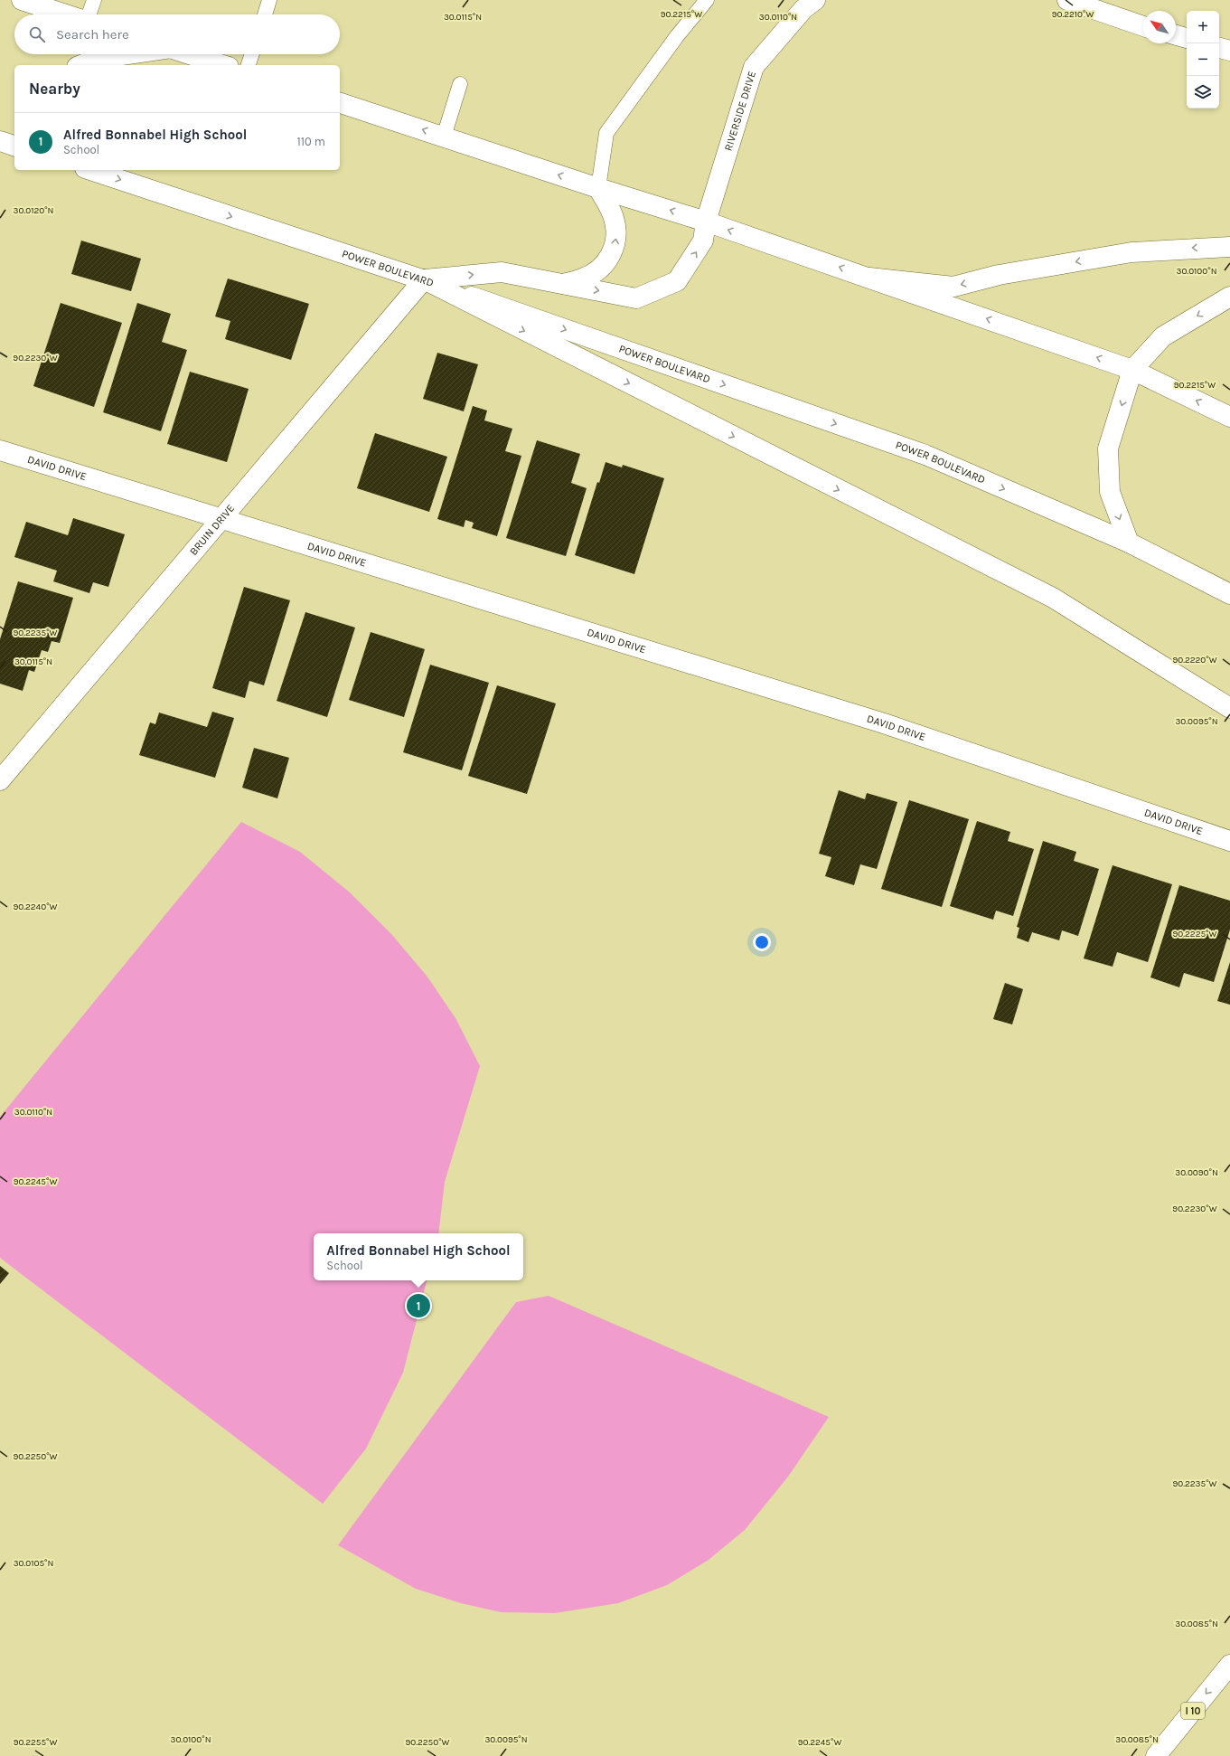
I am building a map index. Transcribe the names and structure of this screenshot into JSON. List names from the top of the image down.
{
  "streets": {
    "main road": [
      "RIVERSIDE DRIVE",
      "POWER BOULEVARD",
      "DAVID DRIVE",
      "BRUIN DRIVE",
      "I 10"
    ]
  },
  "crossings": [
    ["RIVERSIDE DRIVE", "POWER BOULEVARD"],
    ["RIVERSIDE DRIVE", "BRUIN DRIVE"],
    ["POWER BOULEVARD", "BRUIN DRIVE"],
    ["DAVID DRIVE", "BRUIN DRIVE"]
  ],
  "one_way": ["RIVERSIDE DRIVE"],
  "north": "top left",
  "page": {
    "map_buttons": ["+", "−"],
    "search": "Search here",
    "heading": "Nearby",
    "list": [
      {
        "mark": "1",
        "name": "Alfred Bonnabel High School",
        "note": "School",
        "value": "110 m"
      }
    ],
    "popup": ["Alfred Bonnabel High School", "School"],
    "pins": "1"
  },
  "coordinates": [
    "90.2215°W",
    "90.2210°W",
    "30.0115°N",
    "30.0110°N",
    "30.0120°N",
    "30.0100°N",
    "90.2230°W",
    "90.2235°W",
    "90.2220°W",
    "30.0095°N",
    "90.2240°W",
    "90.2225°W",
    "30.0090°N",
    "90.2245°W",
    "90.2250°W",
    "30.0105°N",
    "30.0085°N",
    "90.2255°W"
  ]
}
